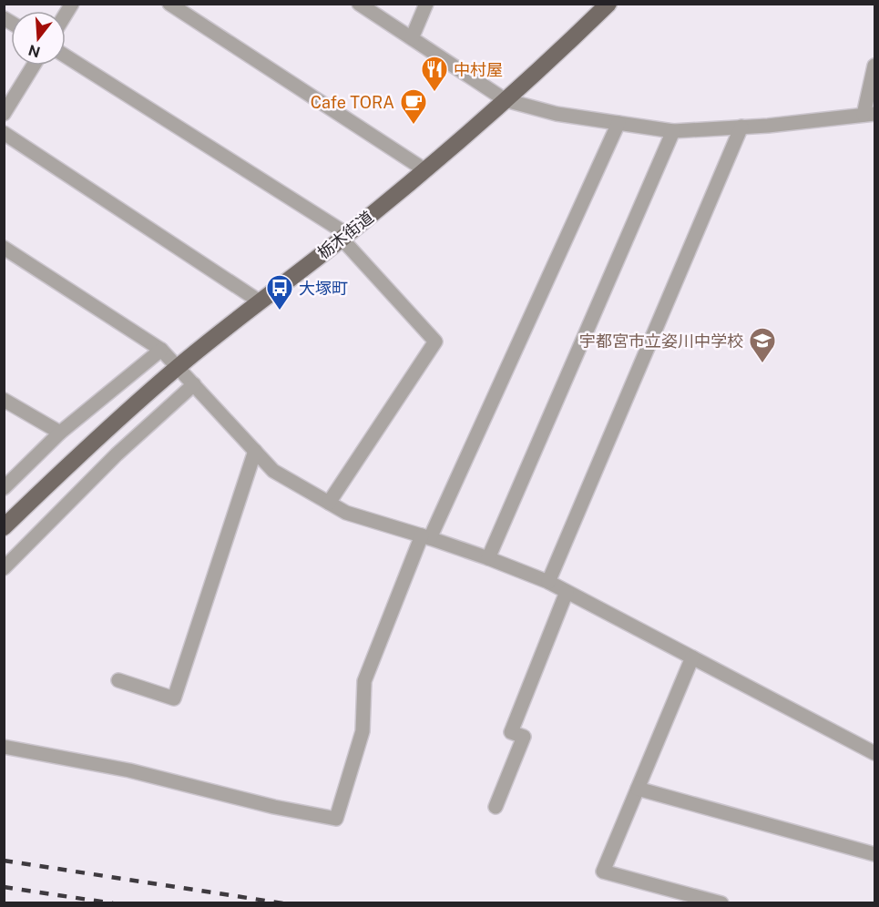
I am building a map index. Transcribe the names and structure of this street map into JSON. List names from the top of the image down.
{
  "streets": {
    "main road": ["栃木街道"]
  },
  "places": {
    "restaurant": ["中村屋"],
    "cafe": ["Cafe TORA"],
    "bus stop": ["大塚町"],
    "school or university": ["宇都宮市立姿川中学校"]
  },
  "north": "bottom"
}
